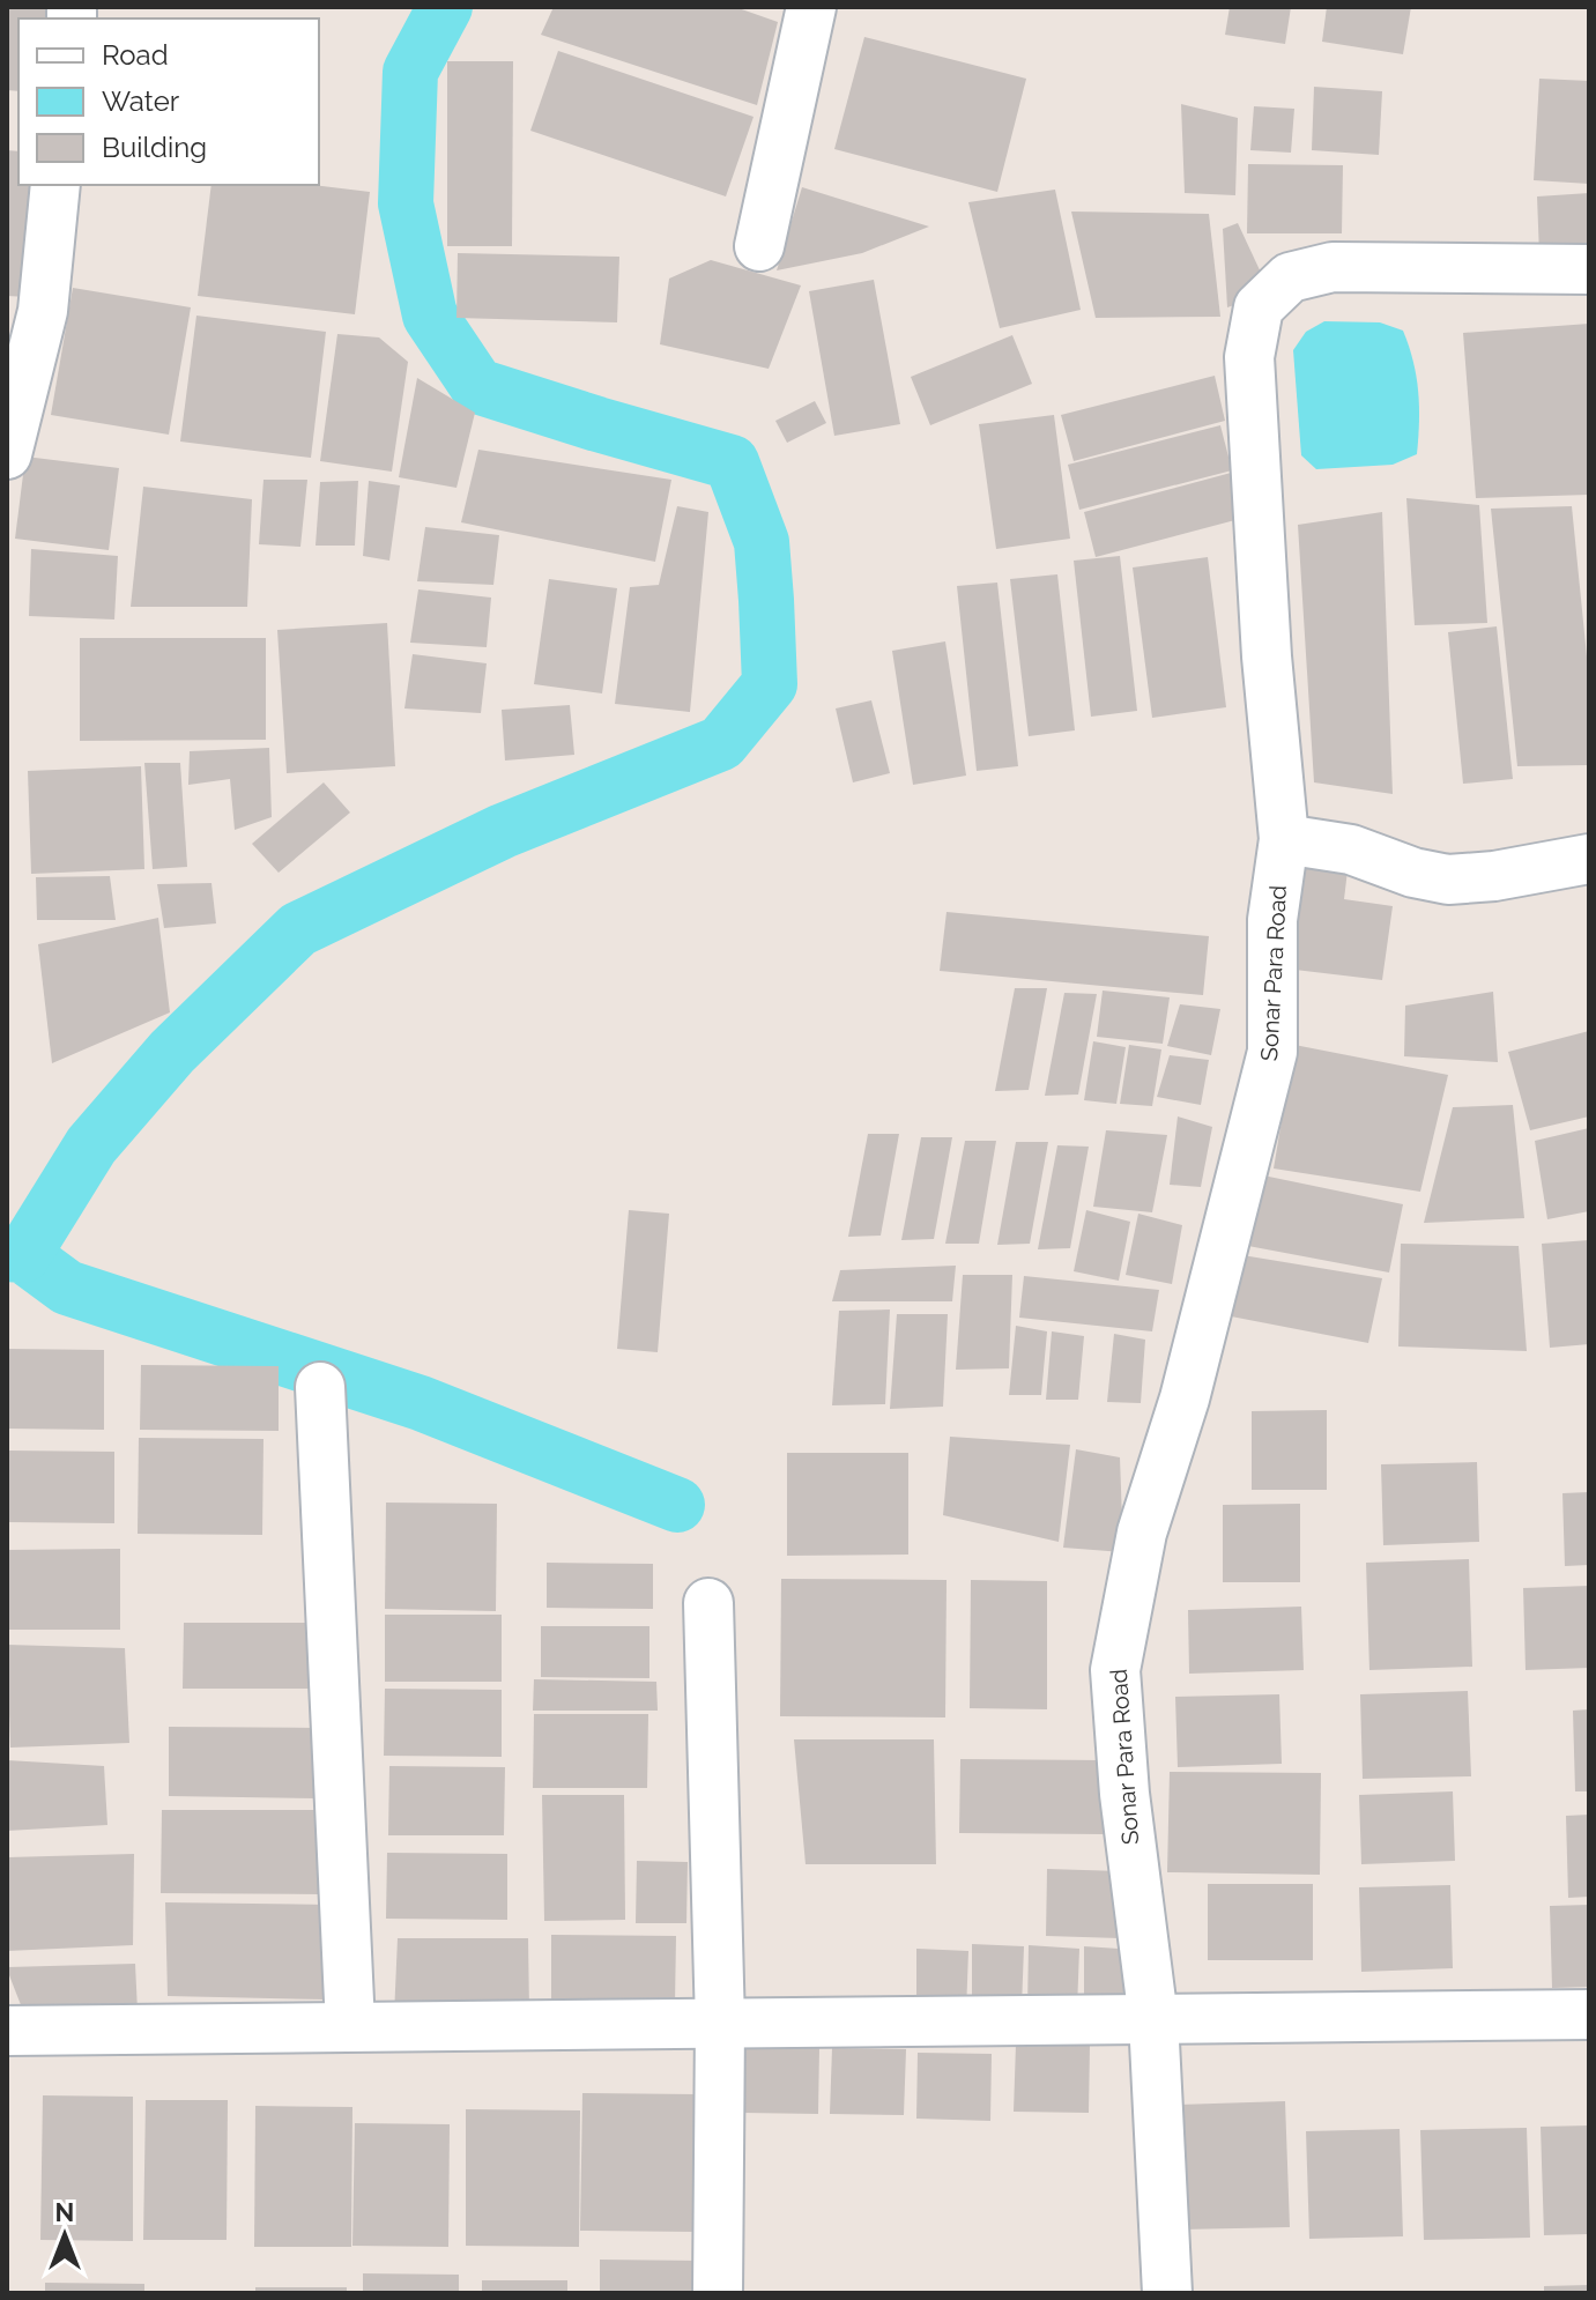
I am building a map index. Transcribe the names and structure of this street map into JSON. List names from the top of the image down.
{
  "streets": {
    "street": ["Sonar Para Road"]
  },
  "legend": ["Road", "Water", "Building"],
  "north": "top"
}
